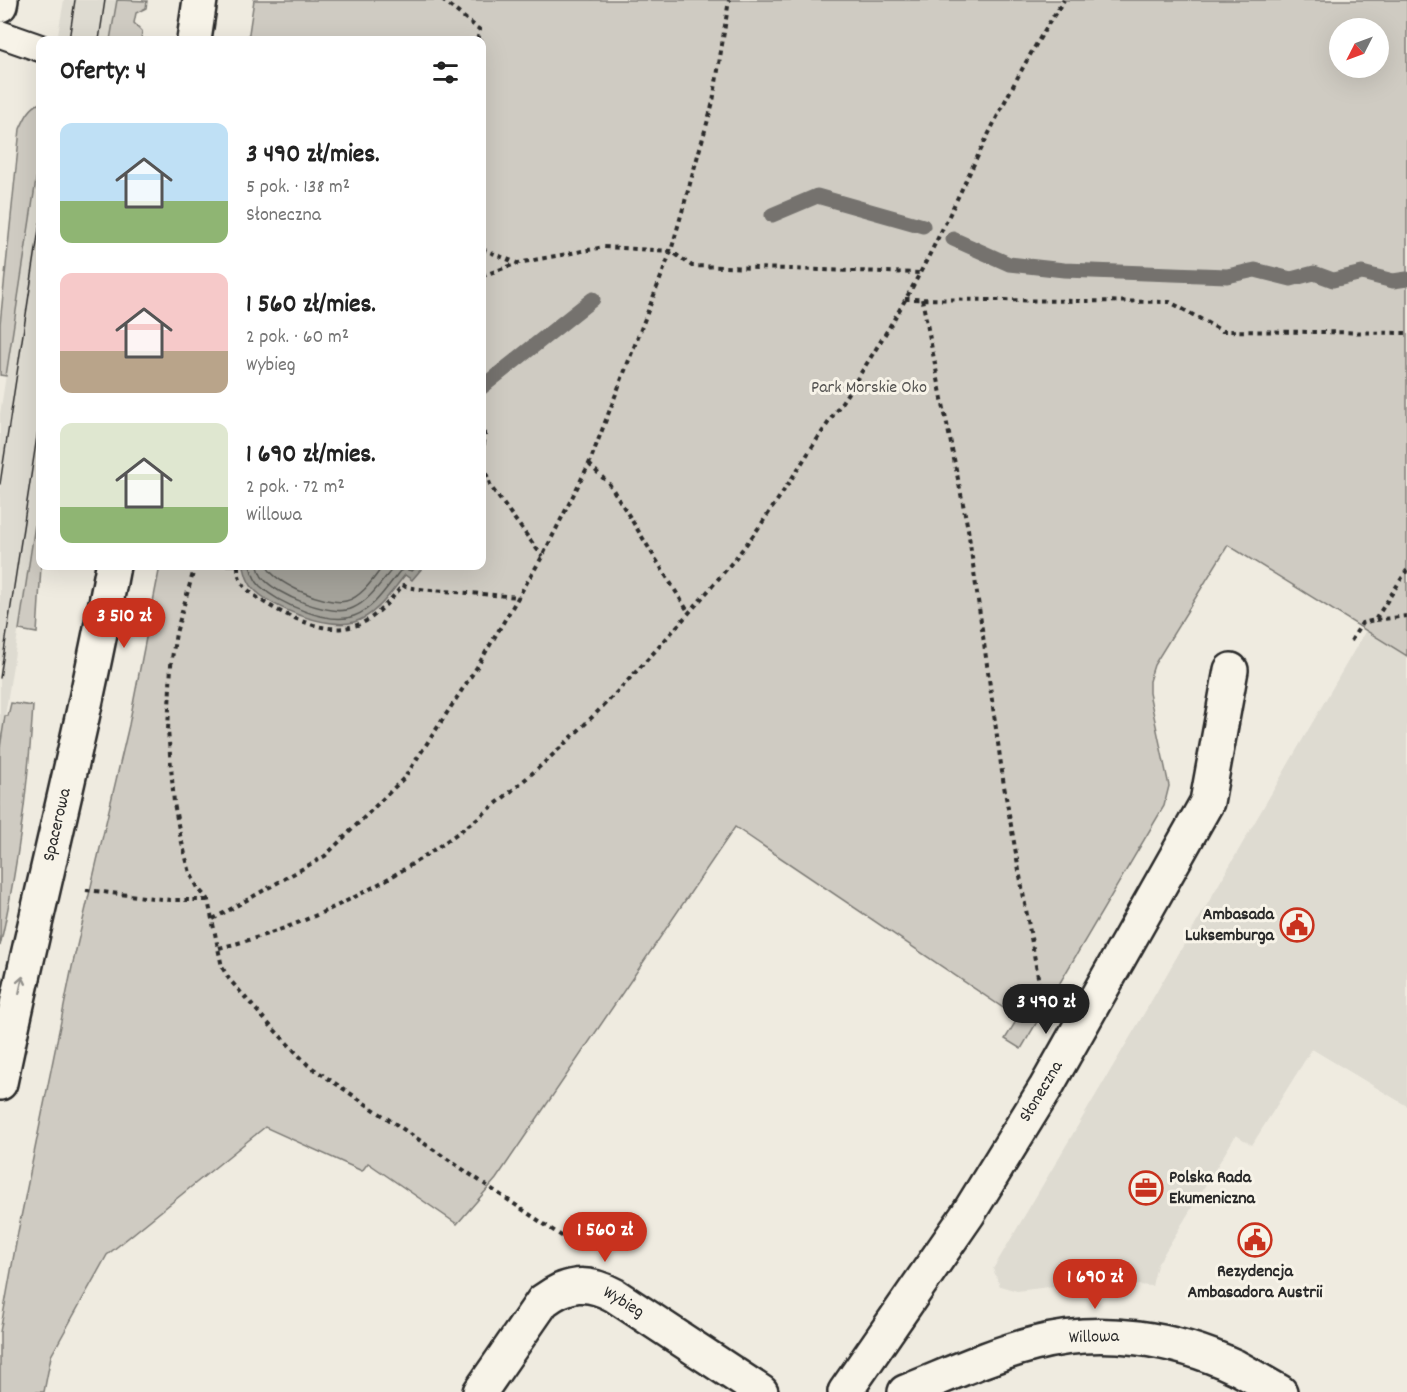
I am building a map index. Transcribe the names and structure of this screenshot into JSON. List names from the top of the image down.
{
  "streets": {
    "street": [
      "Spacerowa",
      "Słoneczna",
      "Wybieg",
      "Willowa"
    ]
  },
  "one_way": ["Spacerowa"],
  "parks": ["Park Morskie Oko"],
  "places": {
    "public building": ["Ambasada Luksemburga", "Rezydencja Ambasadora Austrii"],
    "office": ["Polska Rada Ekumeniczna"]
  },
  "north": "bottom left",
  "page": {
    "heading": "Oferty: 4",
    "list": [
      {
        "name": "3 490 zł/mies.",
        "note": "5 pok. · 138 m² · Słoneczna"
      },
      {
        "name": "1 560 zł/mies.",
        "note": "2 pok. · 60 m² · Wybieg"
      },
      {
        "name": "1 690 zł/mies.",
        "note": "2 pok. · 72 m² · Willowa"
      }
    ],
    "price": [
      "3 510 zł",
      "3 490 zł",
      "1 560 zł",
      "1 690 zł"
    ]
  }
}
